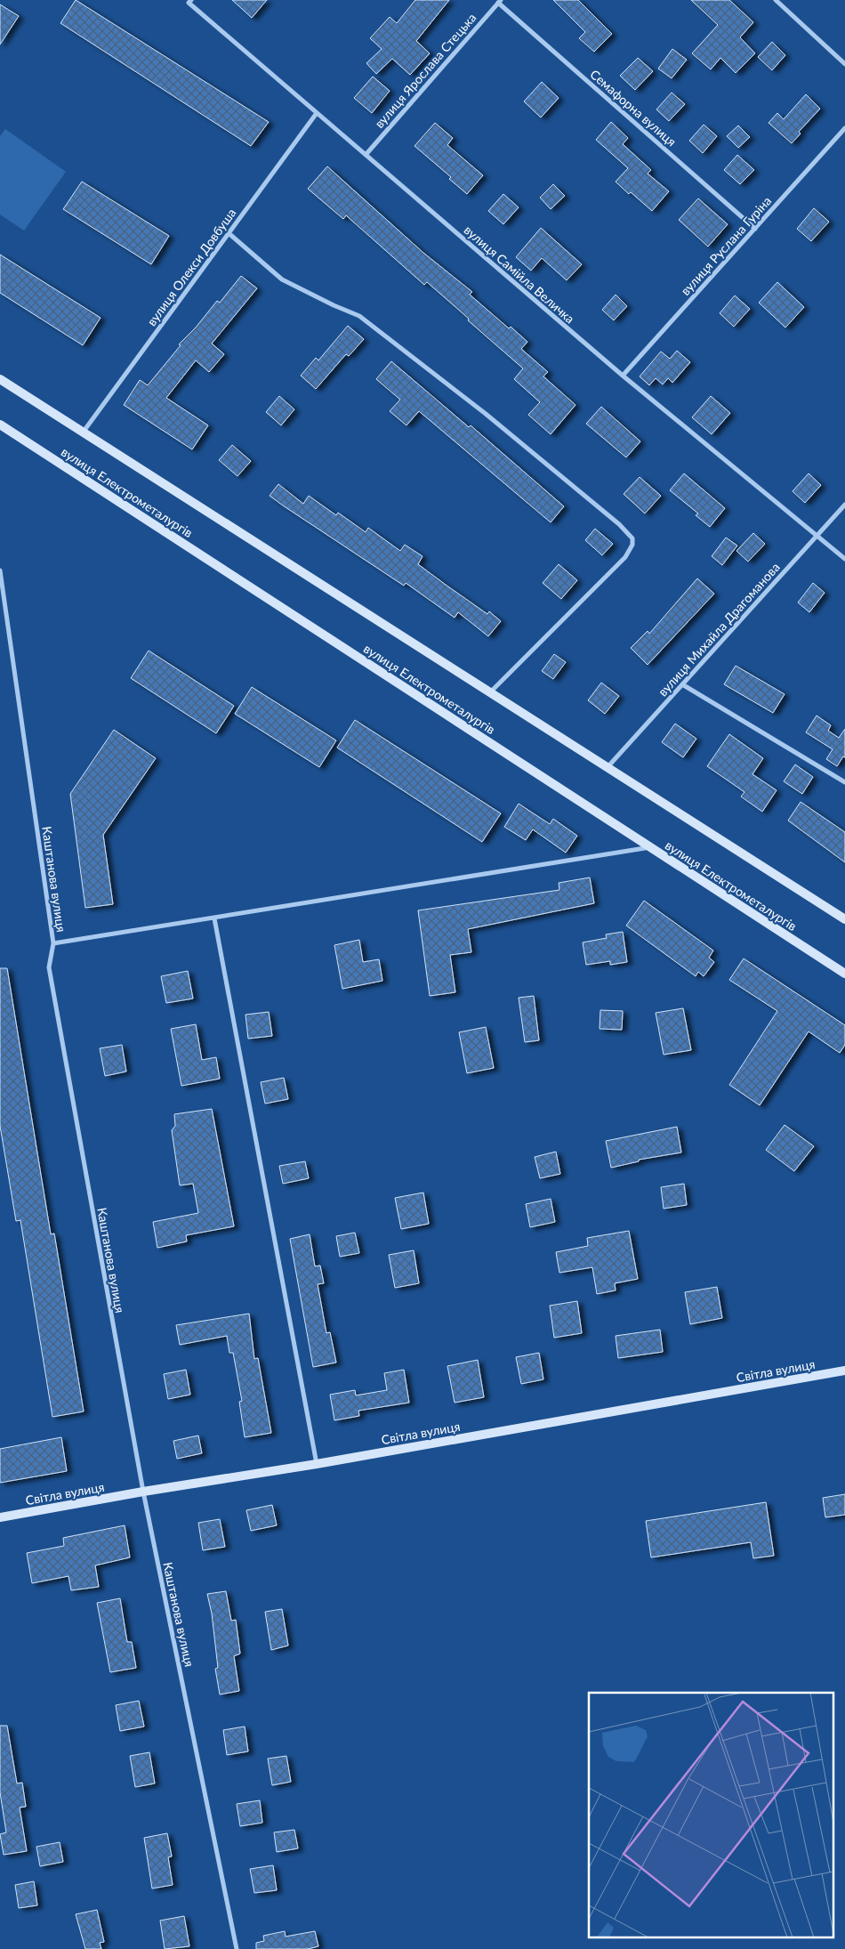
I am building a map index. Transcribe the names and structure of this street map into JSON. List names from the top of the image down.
{
  "streets": {
    "main road": ["вулиця Електрометалургів", "Світла вулиця"],
    "street": [
      "вулиця Ярослава Стецька",
      "Семафорна вулиця",
      "вулиця Руслана Гуріна",
      "вулиця Олекси Довбуша",
      "вулиця Самійла Величка",
      "вулиця Михайла Драгоманова",
      "Каштанова вулиця"
    ]
  },
  "crossings": [
    ["вулиця Ярослава Стецька", "Семафорна вулиця"],
    ["вулиця Ярослава Стецька", "вулиця Самійла Величка"],
    ["Семафорна вулиця", "вулиця Руслана Гуріна"],
    ["вулиця Руслана Гуріна", "вулиця Самійла Величка"],
    ["вулиця Олекси Довбуша", "вулиця Самійла Величка"],
    ["вулиця Олекси Довбуша", "вулиця Електрометалургів"],
    ["вулиця Самійла Величка", "вулиця Михайла Драгоманова"],
    ["вулиця Електрометалургів", "вулиця Михайла Драгоманова"],
    ["Каштанова вулиця", "Світла вулиця"]
  ]
}
